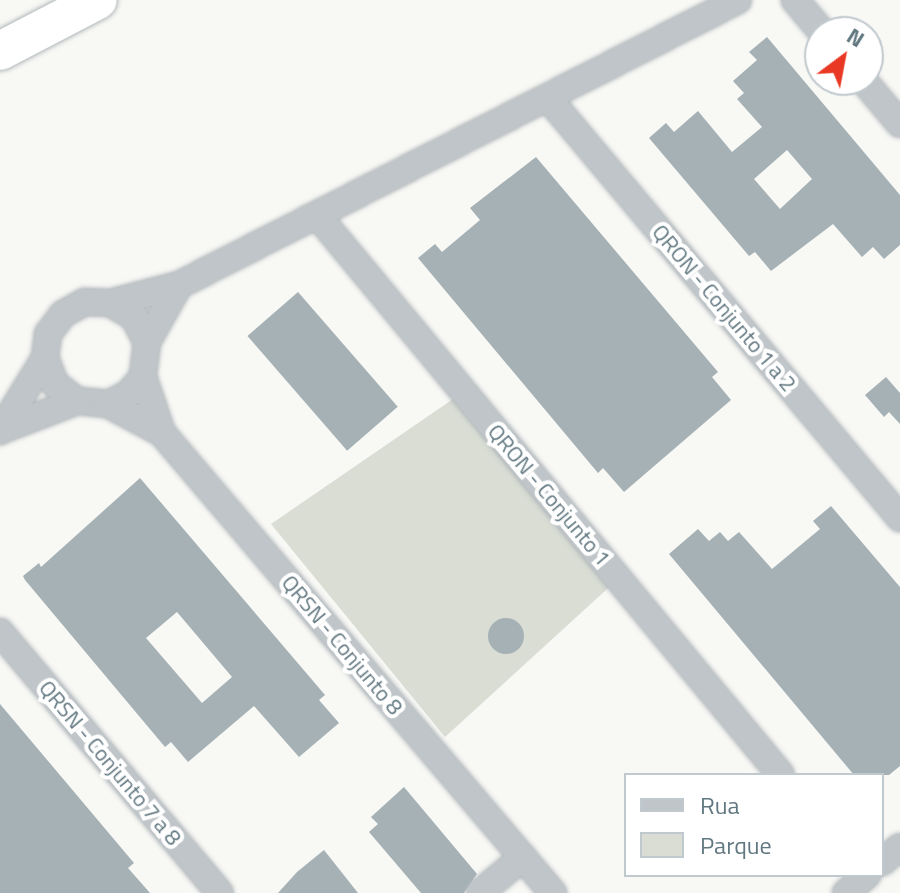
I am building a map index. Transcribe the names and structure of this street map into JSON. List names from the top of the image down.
{
  "streets": {
    "street": [
      "QRON - Conjunto 1 a 2",
      "QRON - Conjunto 1",
      "QRSN - Conjunto 8",
      "QRSN - Conjunto 7 a 8"
    ]
  },
  "legend": ["Rua", "Parque"],
  "north": "top right"
}
